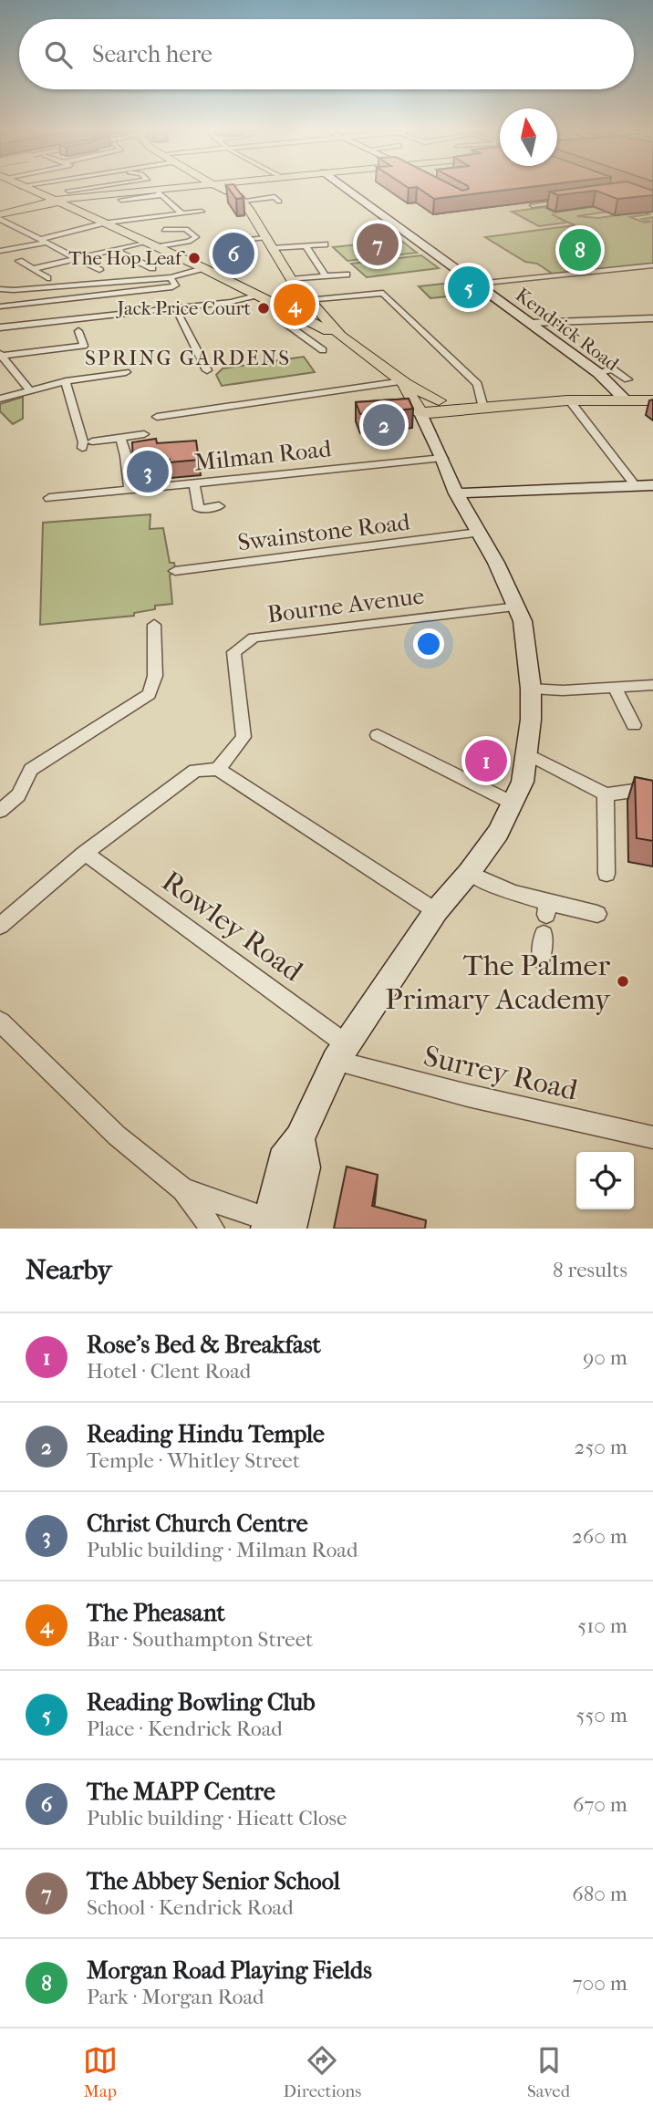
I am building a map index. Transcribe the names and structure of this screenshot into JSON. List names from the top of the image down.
{
  "streets": {
    "street": [
      "Kendrick Road",
      "Milman Road",
      "Swainstone Road",
      "Bourne Avenue",
      "Rowley Road",
      "Surrey Road"
    ]
  },
  "crossings": [
    ["Rowley Road", "Surrey Road"]
  ],
  "districts": ["SPRING GARDENS"],
  "places": ["The Hop Leaf", "Jack Price Court", "The Palmer Primary Academy"],
  "north": "top",
  "page": {
    "search": "Search here",
    "pins": [
      "7",
      "8",
      "6",
      "5",
      "4",
      "2",
      "3",
      "1"
    ],
    "heading": ["Nearby", "8 results"],
    "list": [
      {
        "mark": "1",
        "name": "Rose's Bed & Breakfast",
        "note": "Hotel · Clent Road",
        "value": "90 m"
      },
      {
        "mark": "2",
        "name": "Reading Hindu Temple",
        "note": "Temple · Whitley Street",
        "value": "250 m"
      },
      {
        "mark": "3",
        "name": "Christ Church Centre",
        "note": "Public building · Milman Road",
        "value": "260 m"
      },
      {
        "mark": "4",
        "name": "The Pheasant",
        "note": "Bar · Southampton Street",
        "value": "510 m"
      },
      {
        "mark": "5",
        "name": "Reading Bowling Club",
        "note": "Place · Kendrick Road",
        "value": "550 m"
      },
      {
        "mark": "6",
        "name": "The MAPP Centre",
        "note": "Public building · Hieatt Close",
        "value": "670 m"
      },
      {
        "mark": "7",
        "name": "The Abbey Senior School",
        "note": "School · Kendrick Road",
        "value": "680 m"
      },
      {
        "mark": "8",
        "name": "Morgan Road Playing Fields",
        "note": "Park · Morgan Road",
        "value": "700 m"
      }
    ],
    "nav": ["Map", "Directions", "Saved"]
  }
}
